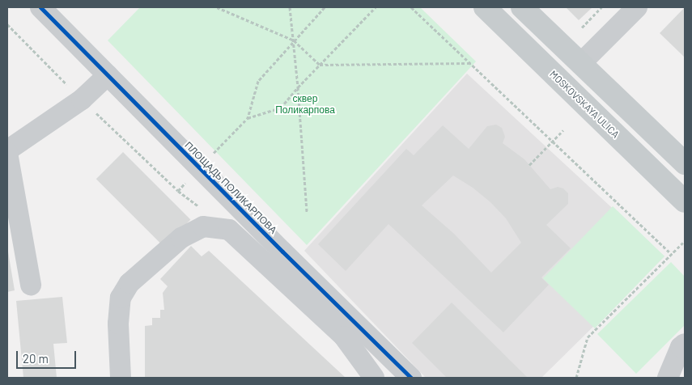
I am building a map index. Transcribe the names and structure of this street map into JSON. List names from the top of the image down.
{
  "streets": {
    "main road": ["MOSKOVSKAYA ULICA"],
    "street": ["ПЛОЩАДЬ ПОЛИКАРПОВА"]
  },
  "parks": ["сквер Поликарпова"],
  "scale_bar": "20 m"
}
